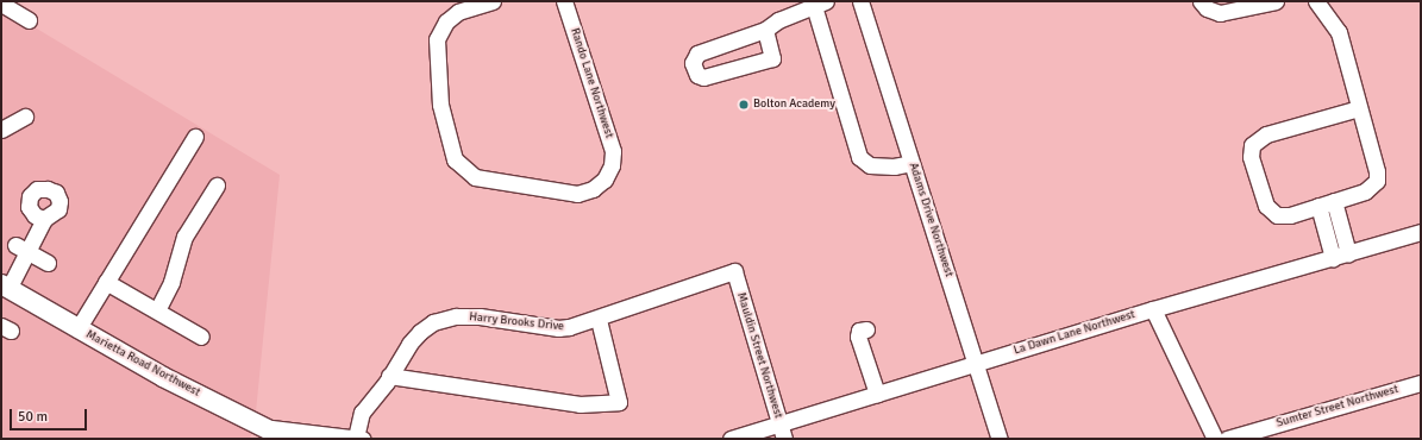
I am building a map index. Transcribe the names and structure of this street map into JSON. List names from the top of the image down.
{
  "streets": {
    "main road": ["Marietta Road Northwest"],
    "street": [
      "Rando Lane Northwest",
      "Adams Drive Northwest",
      "Harry Brooks Drive",
      "La Dawn Lane Northwest",
      "Mauldin Street Northwest",
      "Sumter Street Northwest"
    ]
  },
  "crossings": [
    ["Adams Drive Northwest", "La Dawn Lane Northwest"],
    ["Harry Brooks Drive", "Mauldin Street Northwest"],
    ["La Dawn Lane Northwest", "Mauldin Street Northwest"]
  ],
  "places": ["Bolton Academy"],
  "scale_bar": "50 m"
}
